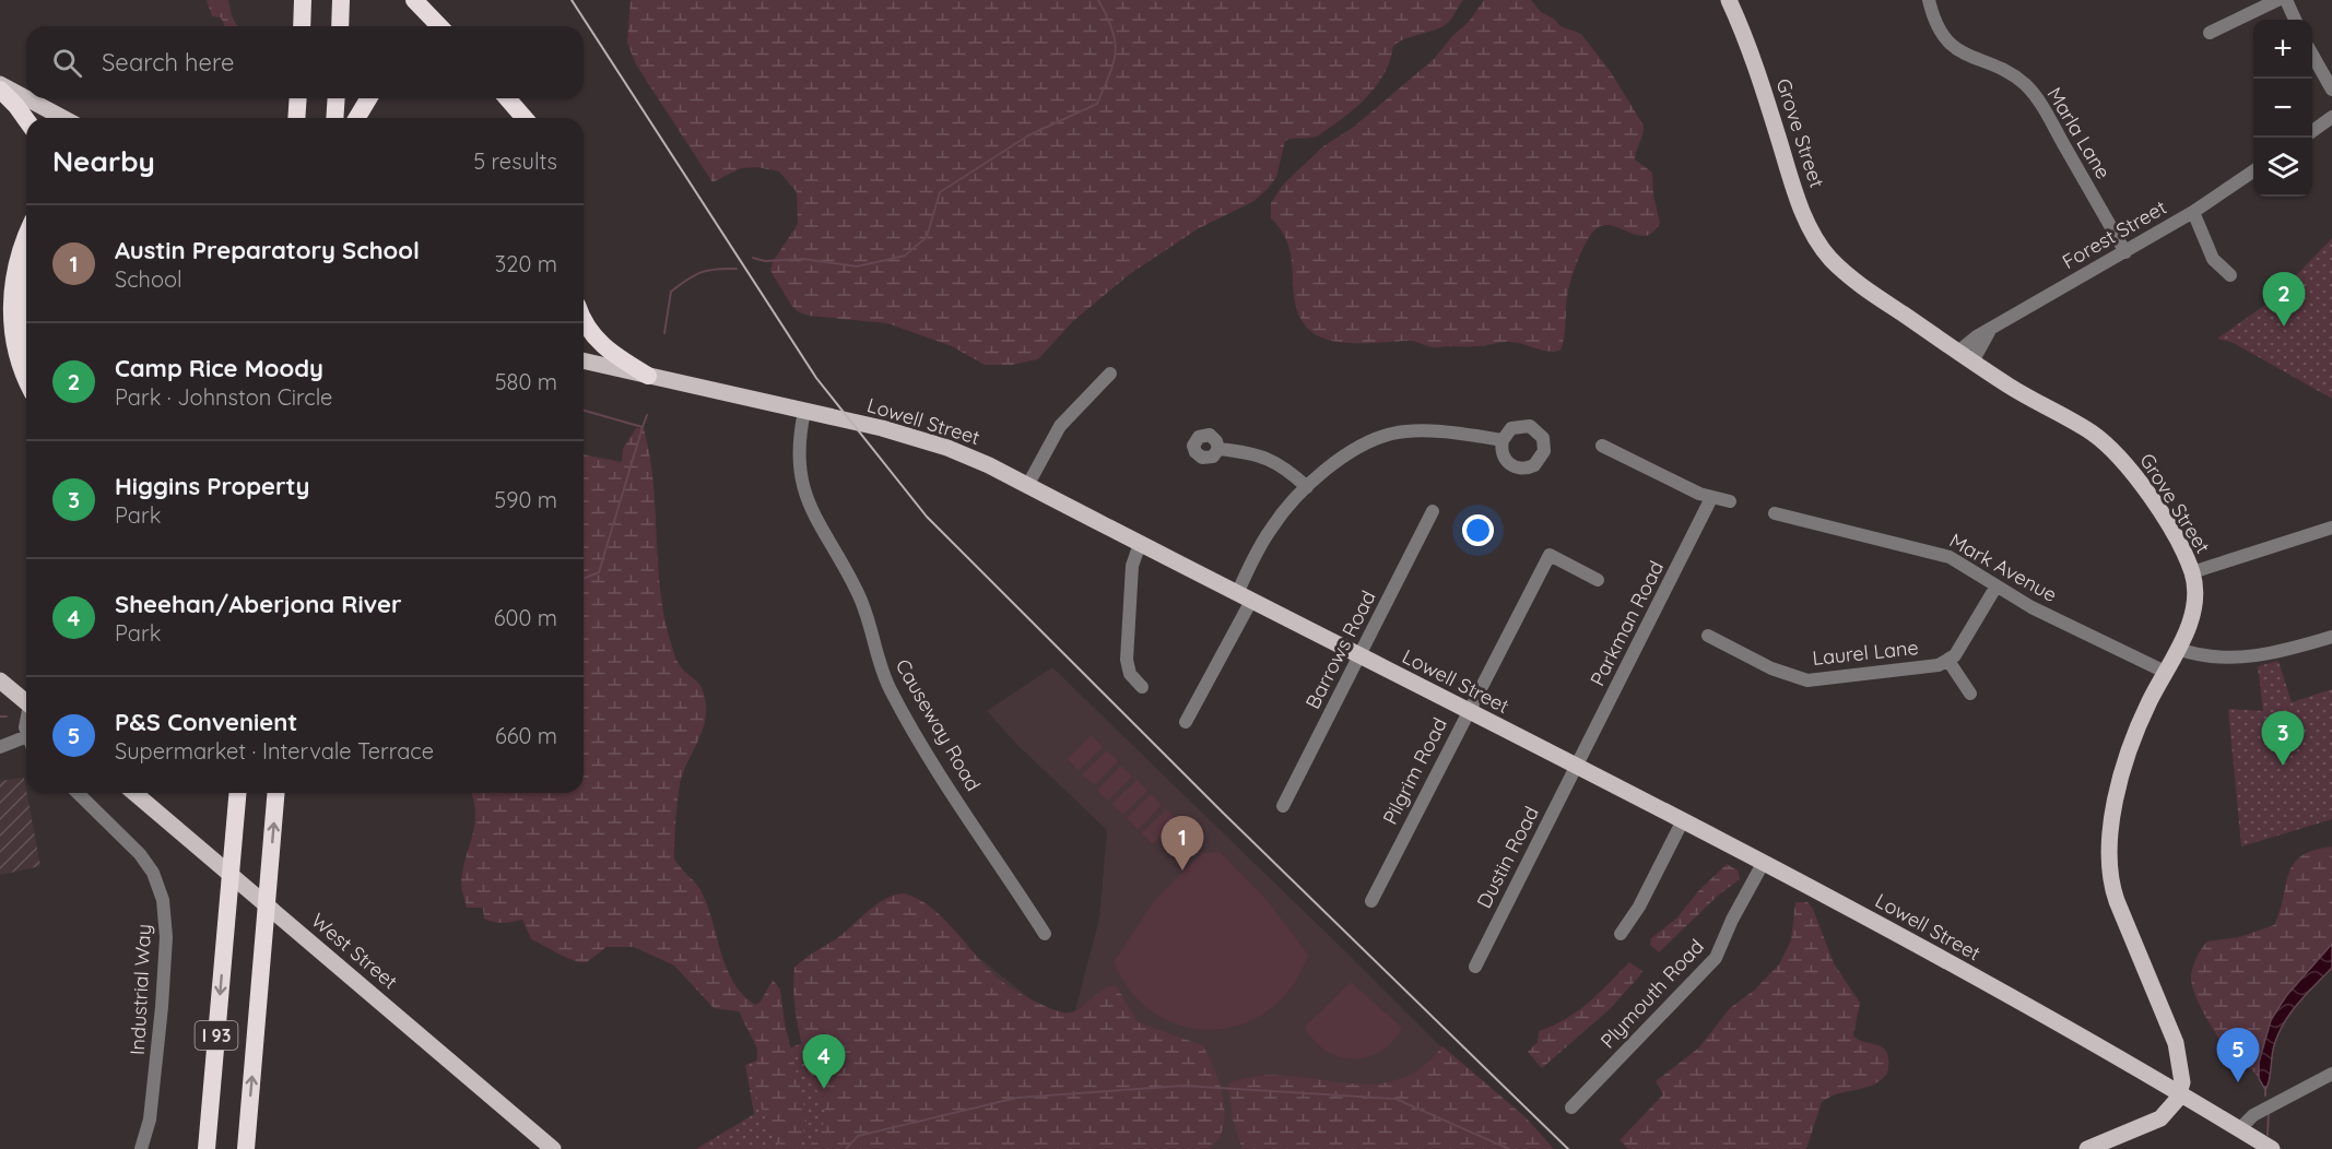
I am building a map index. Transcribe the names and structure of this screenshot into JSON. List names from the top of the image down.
{
  "streets": {
    "highway": ["I 93"],
    "main road": ["Grove Street", "Lowell Street", "West Street"],
    "street": [
      "Marla Lane",
      "Forest Street",
      "Mark Avenue",
      "Parkman Road",
      "Barrows Road",
      "Laurel Lane",
      "Causeway Road",
      "Pilgrim Road",
      "Dustin Road",
      "Industrial Way",
      "Plymouth Road"
    ]
  },
  "crossings": [
    ["Grove Street", "Forest Street"],
    ["Grove Street", "Lowell Street"],
    ["Grove Street", "Mark Avenue"],
    ["Marla Lane", "Forest Street"],
    ["Lowell Street", "Parkman Road"],
    ["Lowell Street", "Barrows Road"],
    ["Lowell Street", "Causeway Road"],
    ["Lowell Street", "Pilgrim Road"],
    ["Lowell Street", "Dustin Road"],
    ["Lowell Street", "Plymouth Road"],
    ["Mark Avenue", "Laurel Lane"],
    ["Parkman Road", "Dustin Road"]
  ],
  "page": {
    "map_buttons": ["+", "−"],
    "search": "Search here",
    "heading": ["Nearby", "5 results"],
    "list": [
      {
        "mark": "1",
        "name": "Austin Preparatory School",
        "note": "School",
        "value": "320 m"
      },
      {
        "mark": "2",
        "name": "Camp Rice Moody",
        "note": "Park · Johnston Circle",
        "value": "580 m"
      },
      {
        "mark": "3",
        "name": "Higgins Property",
        "note": "Park",
        "value": "590 m"
      },
      {
        "mark": "4",
        "name": "Sheehan/Aberjona River",
        "note": "Park",
        "value": "600 m"
      },
      {
        "mark": "5",
        "name": "P&S Convenient",
        "note": "Supermarket · Intervale Terrace",
        "value": "660 m"
      }
    ],
    "pins": [
      "2",
      "3",
      "1",
      "5",
      "4"
    ]
  }
}
